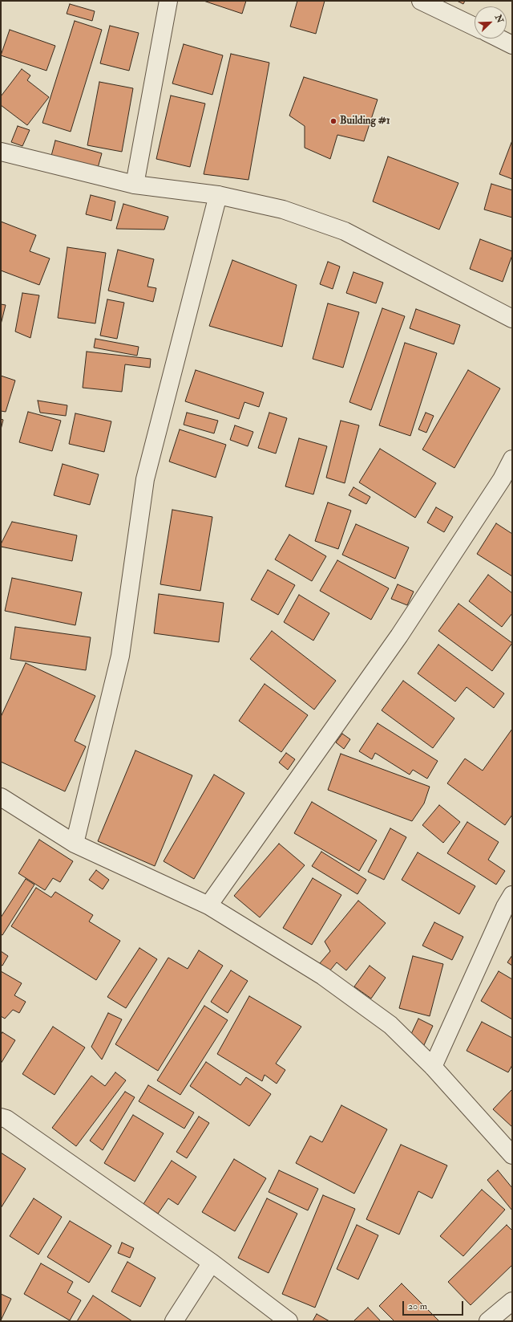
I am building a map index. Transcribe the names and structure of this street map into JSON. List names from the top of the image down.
{
  "places": ["Building #1"],
  "scale_bar": "20 m",
  "north": "top right"
}
